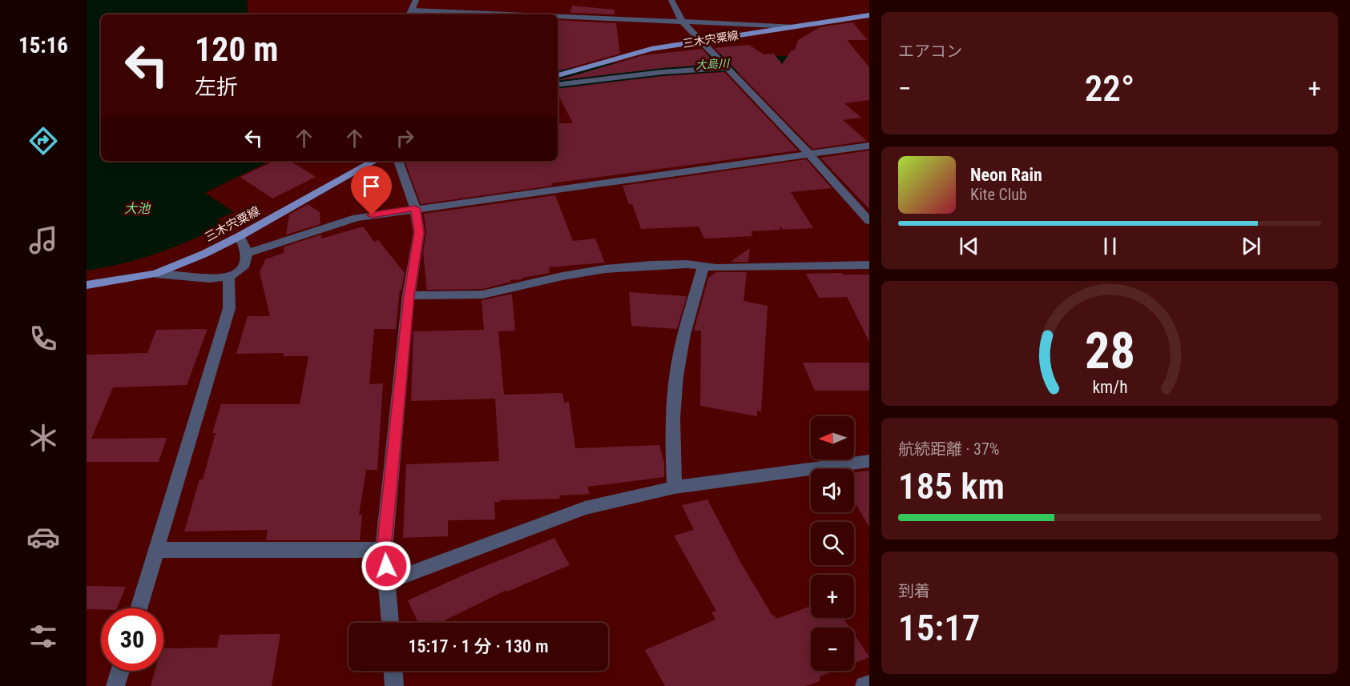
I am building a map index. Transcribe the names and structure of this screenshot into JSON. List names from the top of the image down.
{
  "streets": {
    "main road": ["三木宍粟線"]
  },
  "water": ["大島川", "大池"],
  "north": "left",
  "page": {
    "tabs": "15:16",
    "tile": [
      "エアコン",
      ["航続距離 · 37%", "185 km"],
      ["到着", "15:17"]
    ],
    "turn": ["120 m", "左折"],
    "heat": ["−", "22°", "+"],
    "song": ["Neon Rain", "Kite Club"],
    "map_buttons": ["+", "−"],
    "limit": "30",
    "trip": "15:17 · 1 分 · 130 m",
    "gauge": ["28", "km/h"]
  }
}
